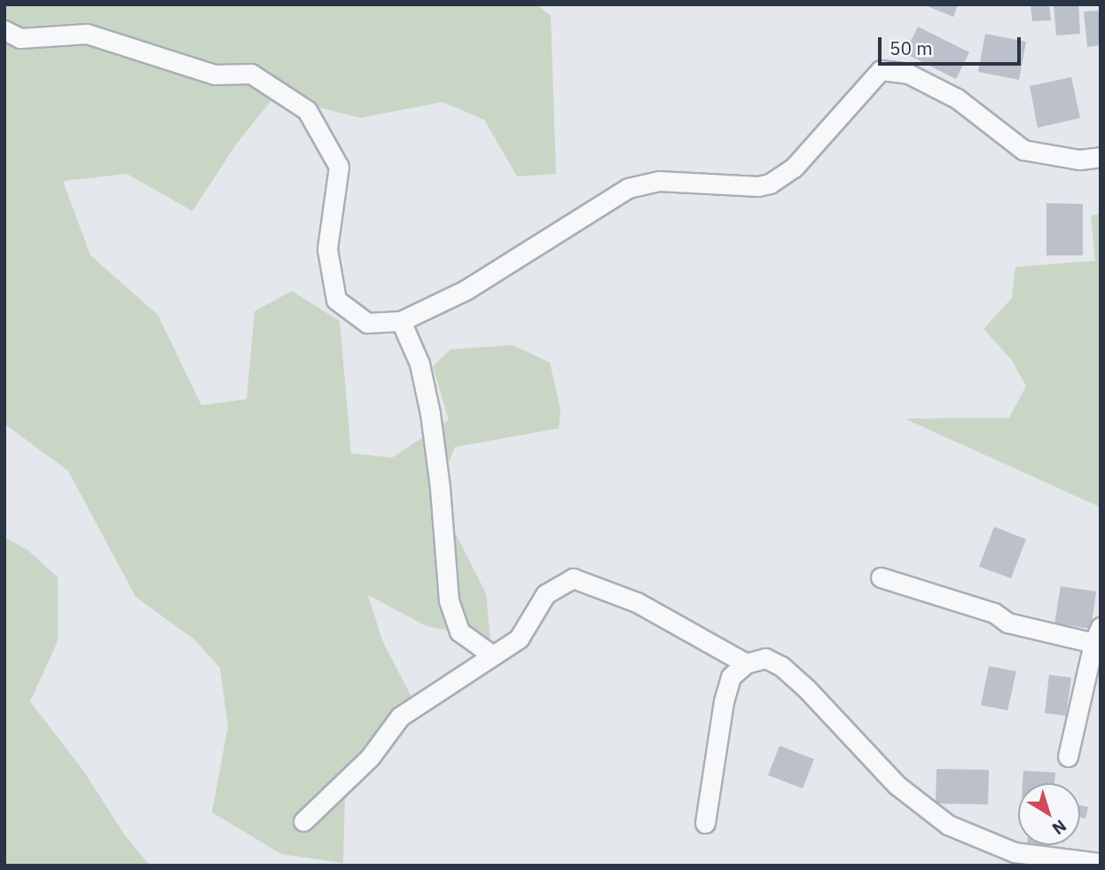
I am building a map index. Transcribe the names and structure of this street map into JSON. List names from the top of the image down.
{
  "scale_bar": "50 m",
  "north": "bottom right"
}
